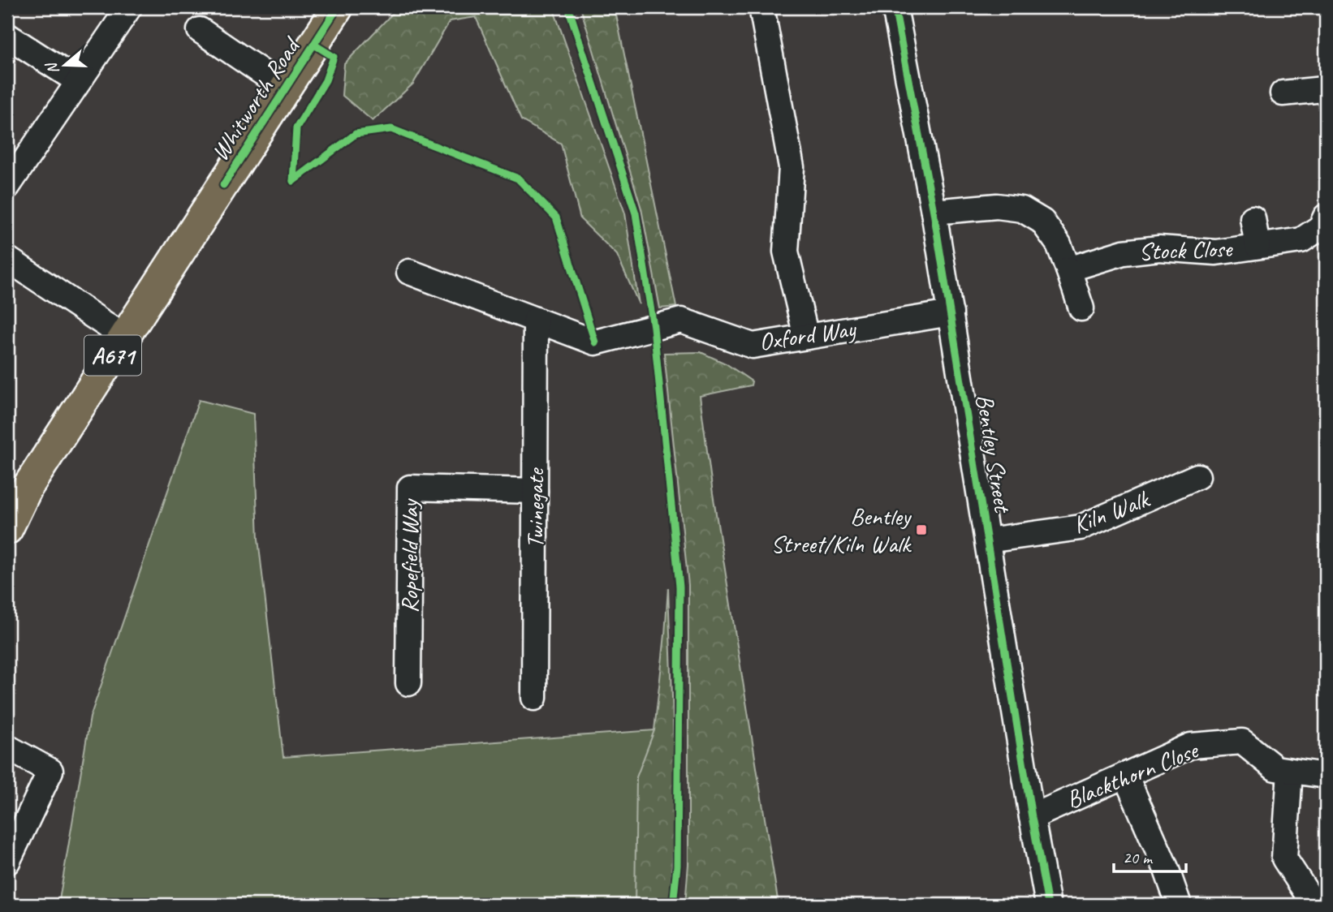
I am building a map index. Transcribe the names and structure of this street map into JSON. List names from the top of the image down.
{
  "streets": {
    "main road": ["Whitworth Road", "A671"],
    "street": [
      "Stock Close",
      "Oxford Way",
      "Bentley Street",
      "Twinegate",
      "Kiln Walk",
      "Ropefield Way",
      "Blackthorn Close"
    ]
  },
  "crossings": [
    ["Oxford Way", "Bentley Street"],
    ["Oxford Way", "Twinegate"],
    ["Bentley Street", "Kiln Walk"],
    ["Bentley Street", "Blackthorn Close"],
    ["Twinegate", "Ropefield Way"]
  ],
  "places": {
    "transit": ["Bentley Street/Kiln Walk"]
  },
  "scale_bar": "20 m",
  "north": "left"
}
